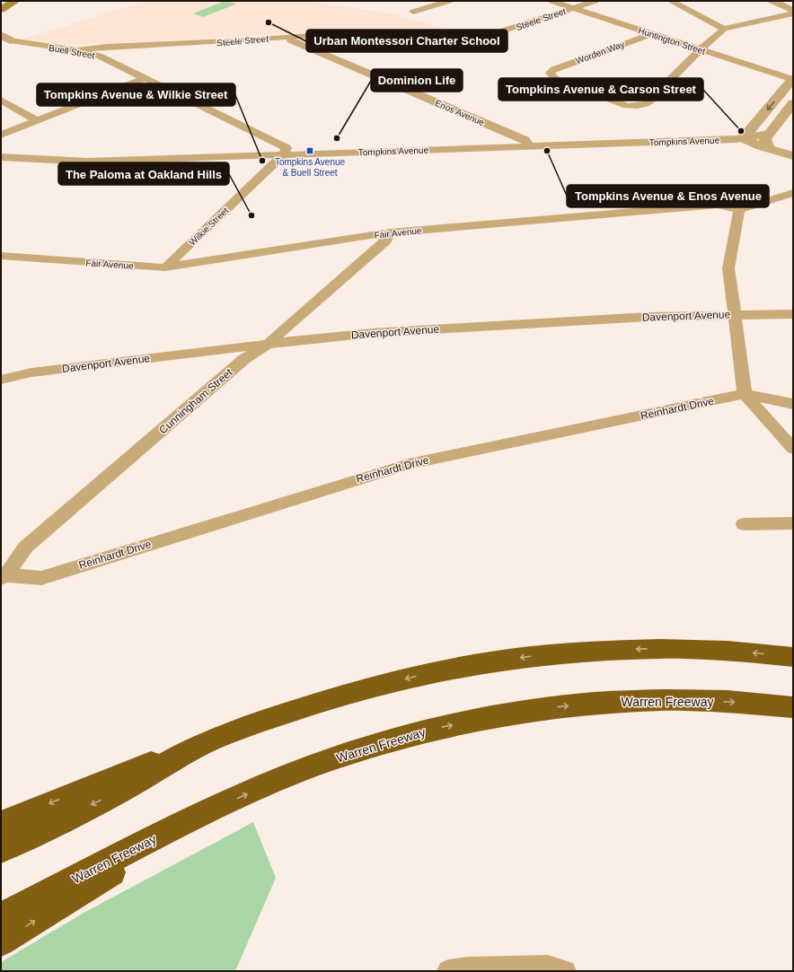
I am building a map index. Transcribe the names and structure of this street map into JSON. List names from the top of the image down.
{
  "streets": {
    "highway": ["Warren Freeway"],
    "street": [
      "Steele Street",
      "Huntington Street",
      "Buell Street",
      "Worden Way",
      "Enos Avenue",
      "Tompkins Avenue",
      "Wilkie Street",
      "Fair Avenue",
      "Davenport Avenue",
      "Cunningham Street",
      "Reinhardt Drive"
    ]
  },
  "crossings": [
    ["Steele Street", "Huntington Street"],
    ["Steele Street", "Buell Street"],
    ["Steele Street", "Enos Avenue"],
    ["Huntington Street", "Worden Way"],
    ["Buell Street", "Tompkins Avenue"],
    ["Buell Street", "Wilkie Street"],
    ["Enos Avenue", "Tompkins Avenue"],
    ["Tompkins Avenue", "Wilkie Street"],
    ["Wilkie Street", "Fair Avenue"],
    ["Fair Avenue", "Cunningham Street"],
    ["Davenport Avenue", "Cunningham Street"],
    ["Cunningham Street", "Reinhardt Drive"]
  ],
  "places": {
    "other": [
      "Urban Montessori Charter School",
      "Tompkins Avenue & Carson Street",
      "Dominion Life",
      "Tompkins Avenue & Enos Avenue",
      "Tompkins Avenue & Wilkie Street",
      "The Paloma at Oakland Hills"
    ],
    "transit": ["Tompkins Avenue & Buell Street"]
  }
}
